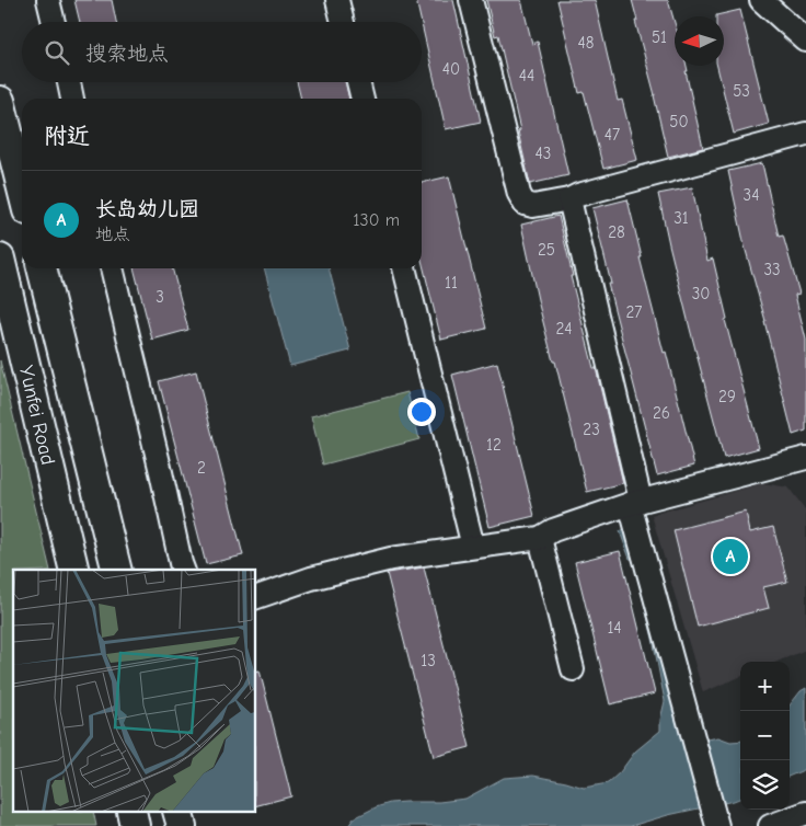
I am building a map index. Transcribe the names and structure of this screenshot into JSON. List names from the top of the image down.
{
  "streets": {
    "main road": ["Yunfei Road"]
  },
  "house_numbers": [
    "51",
    "48",
    "40",
    "44",
    "53",
    "50",
    "47",
    "43",
    "34",
    "31",
    "28",
    "25",
    "33",
    "11",
    "30",
    "3",
    "27",
    "24",
    "29",
    "26",
    "23",
    "12",
    "2",
    "14",
    "13"
  ],
  "north": "left",
  "page": {
    "search": "搜索地点",
    "heading": "附近",
    "list": [
      {
        "mark": "A",
        "name": "长岛幼儿园",
        "note": "地点",
        "value": "130 m"
      }
    ],
    "pins": "A",
    "map_buttons": ["+", "−"]
  }
}
